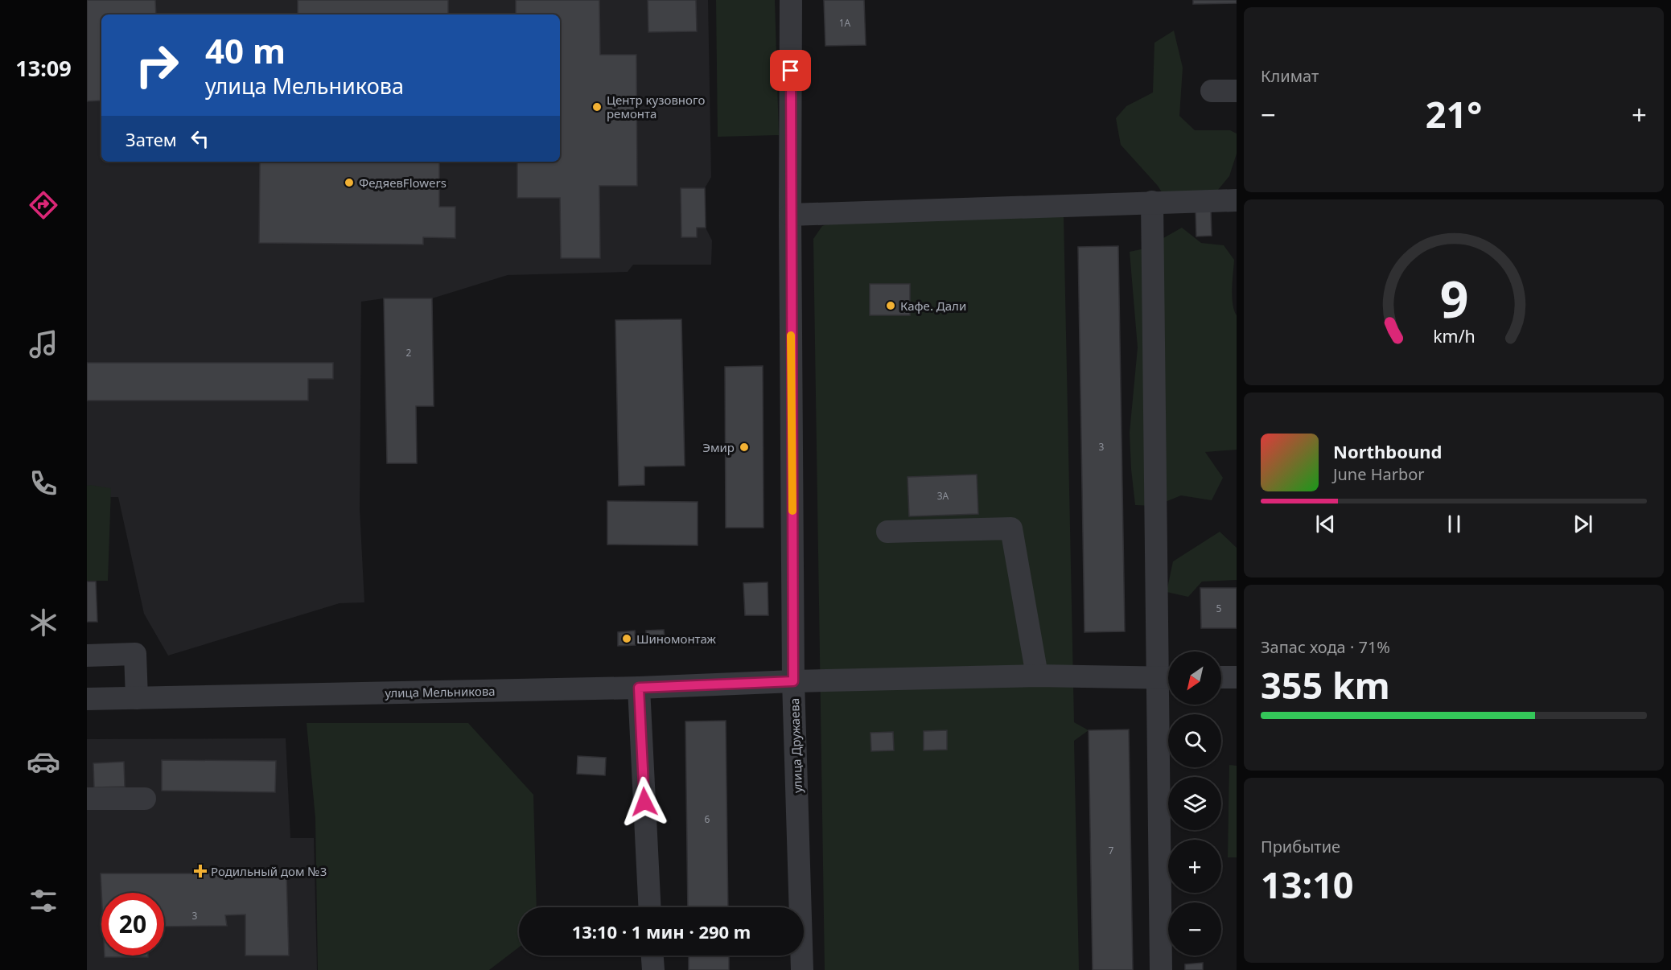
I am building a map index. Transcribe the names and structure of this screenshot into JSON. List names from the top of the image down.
{
  "streets": {
    "street": ["улица Мельникова", "улица Дружаева"]
  },
  "crossings": [
    ["улица Мельникова", "улица Дружаева"]
  ],
  "places": {
    "other": [
      "Центр кузовного ремонта",
      "ФедяевFlowers",
      "Кафе. Дали",
      "Эмир",
      "Шиномонтаж"
    ],
    "health": ["Родильный дом №3"]
  },
  "house_numbers": [
    "1А",
    "2",
    "3",
    "3А",
    "5",
    "6",
    "7",
    "3"
  ],
  "north": "bottom left",
  "page": {
    "tabs": "13:09",
    "tile": [
      "Климат",
      ["Запас хода · 71%", "355 km"],
      ["Прибытие", "13:10"]
    ],
    "turn": ["40 m", "улица Мельникова"],
    "heat": ["−", "21°", "+"],
    "then": "Затем",
    "song": ["Northbound", "June Harbor"],
    "map_buttons": ["+", "−"],
    "limit": "20",
    "trip": "13:10 · 1 мин · 290 m",
    "gauge": ["9", "km/h"]
  }
}
